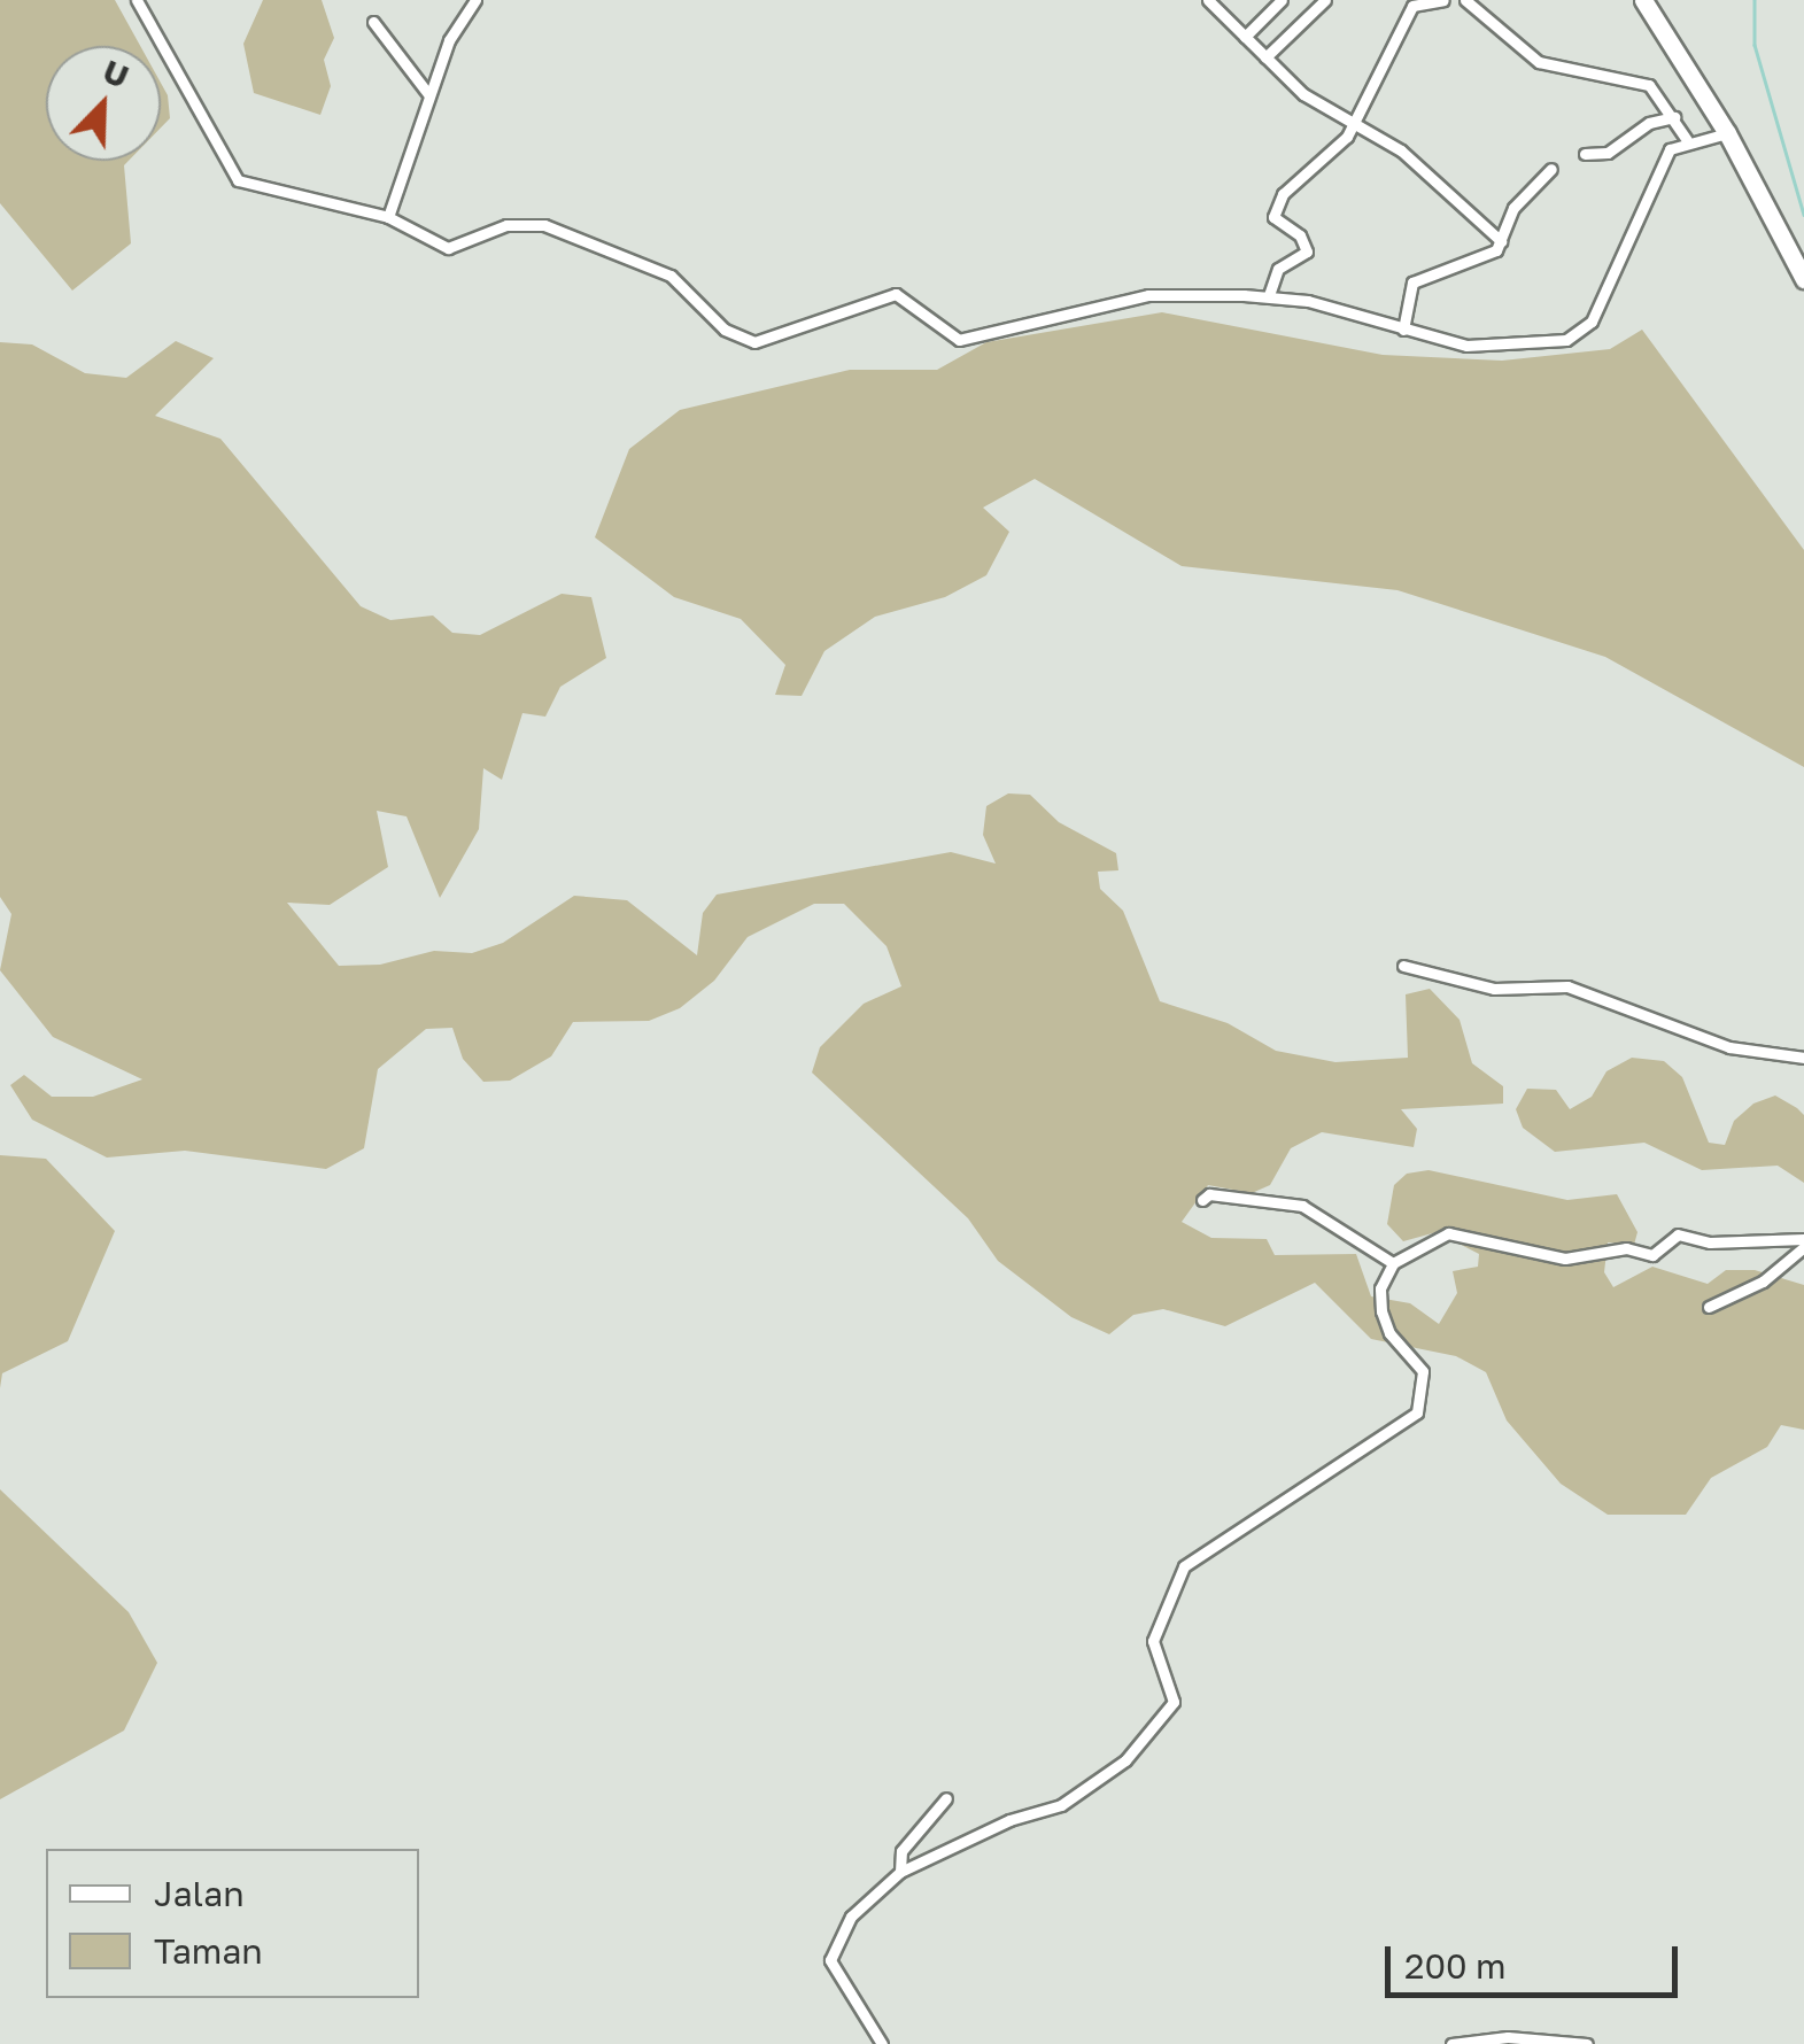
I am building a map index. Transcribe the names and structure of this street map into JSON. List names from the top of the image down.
{
  "legend": ["Jalan", "Taman"],
  "scale_bar": "200 m",
  "north": "top right"
}
